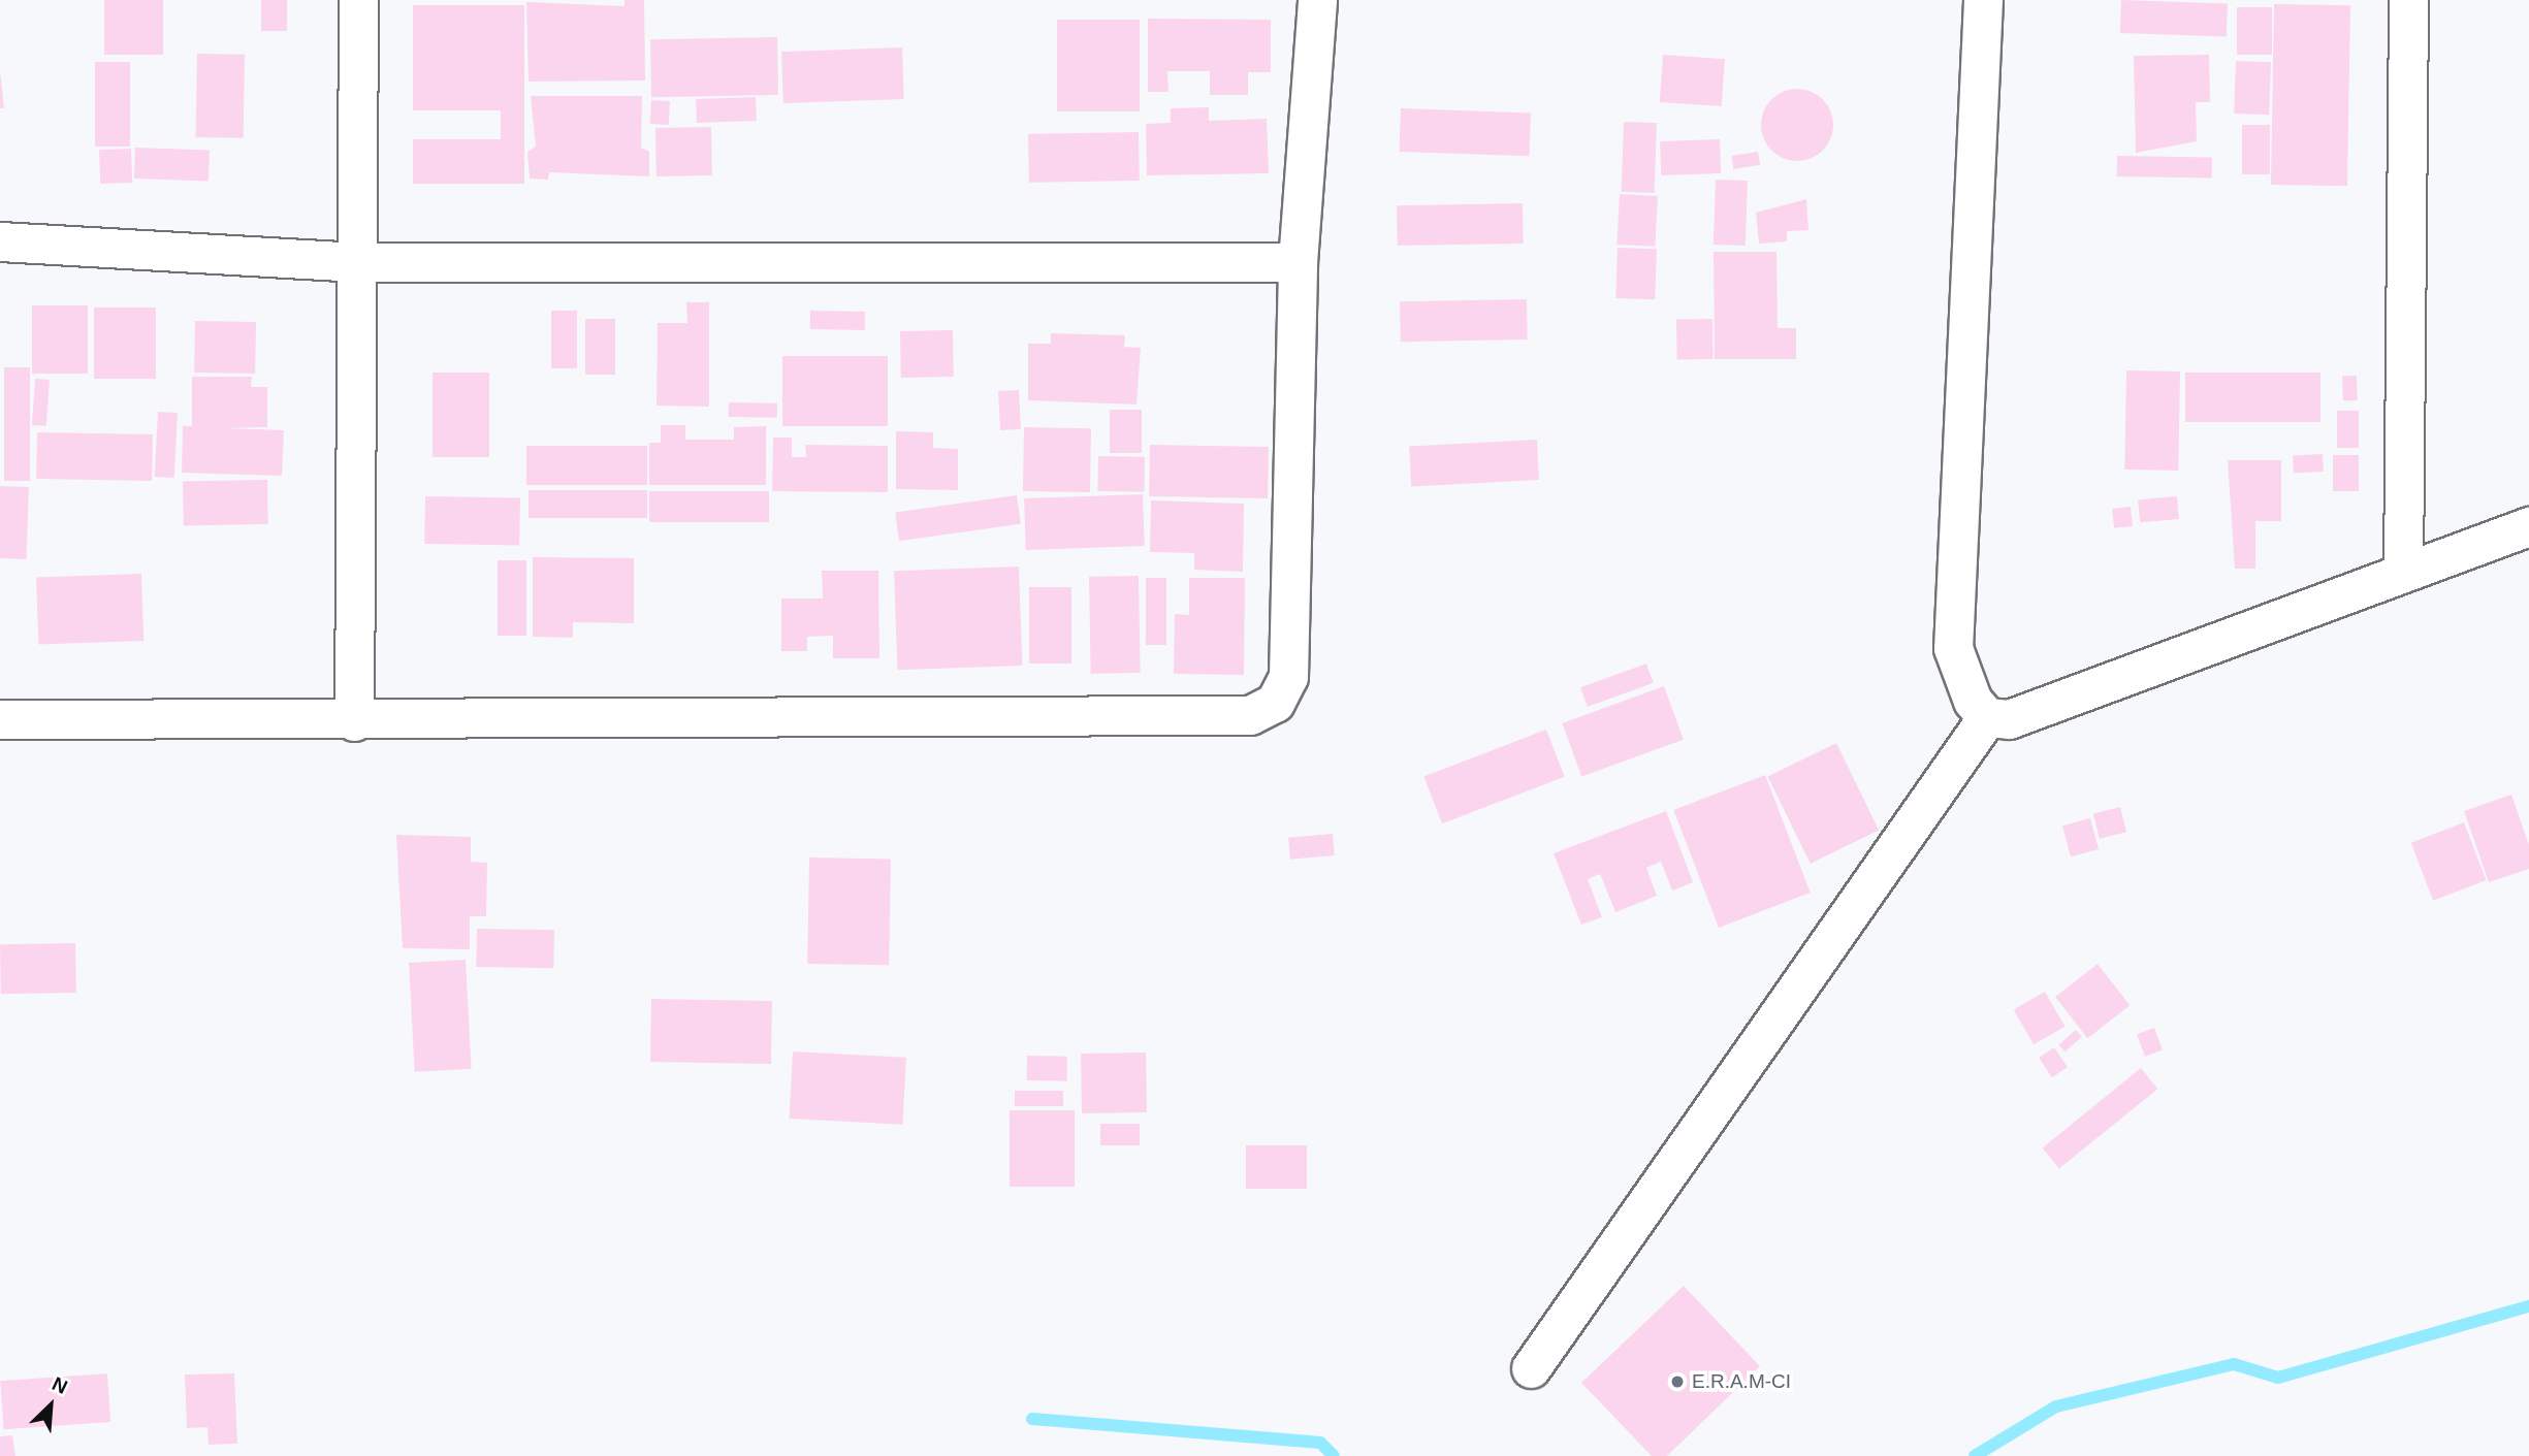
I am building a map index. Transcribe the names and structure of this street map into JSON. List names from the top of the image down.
{
  "places": ["E.R.A.M-CI"],
  "north": "top right"
}
